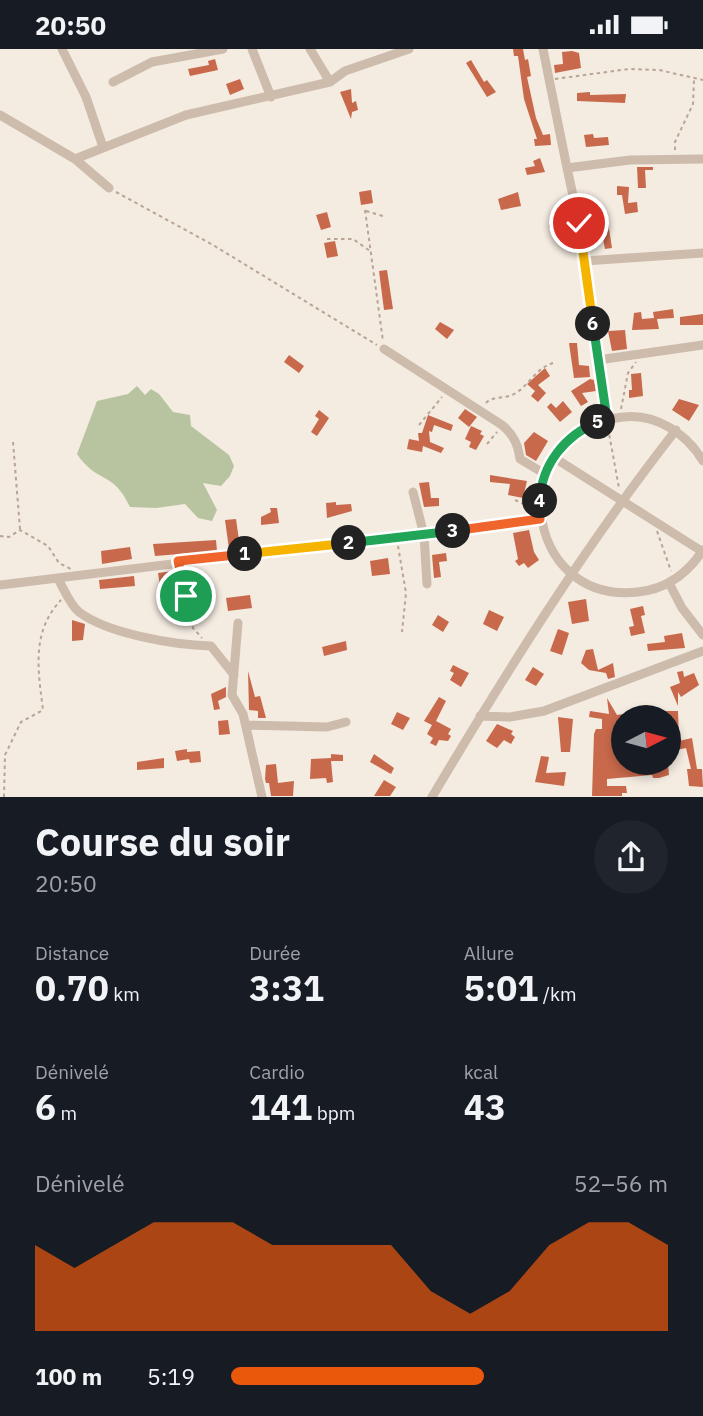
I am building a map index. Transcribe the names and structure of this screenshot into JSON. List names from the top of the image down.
{
  "north": "right",
  "page": {
    "status": "20:50",
    "pins": [
      "6",
      "5",
      "4",
      "3",
      "2",
      "1"
    ],
    "heading": ["Course du soir", "20:50"],
    "stats": [
      ["Distance", "0.70 km"],
      ["Durée", "3:31"],
      ["Allure", "5:01 /km"],
      ["Dénivelé", "6 m"],
      ["Cardio", "141 bpm"],
      ["kcal", "43"]
    ],
    "chart": ["Dénivelé", "52–56 m"],
    "list": [
      {
        "name": "100 m",
        "note": "5:19"
      }
    ]
  }
}
